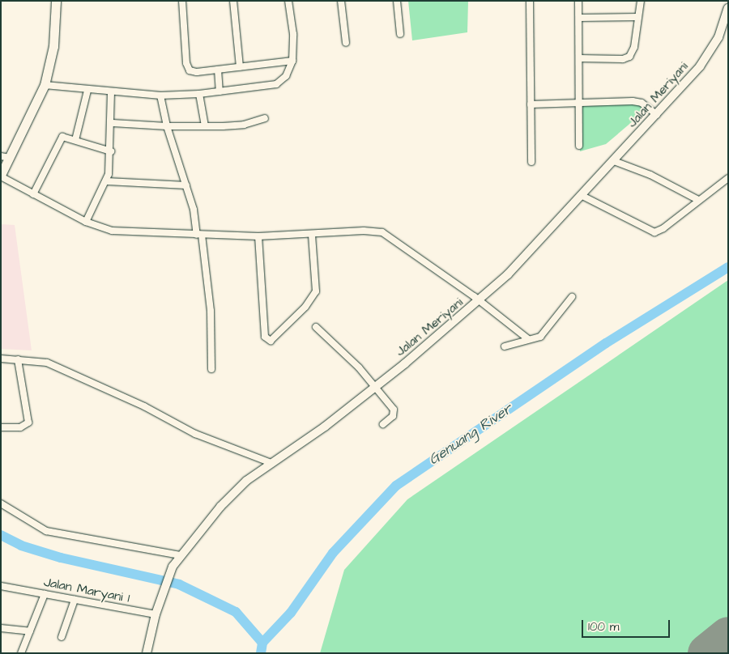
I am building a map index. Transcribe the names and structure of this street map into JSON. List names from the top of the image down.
{
  "streets": {
    "street": ["Jalan Meriyani", "Jalan Maryani 1"]
  },
  "crossings": [
    ["Jalan Meriyani", "Jalan Maryani 1"]
  ],
  "water": ["Genuang River"],
  "scale_bar": "100 m"
}
